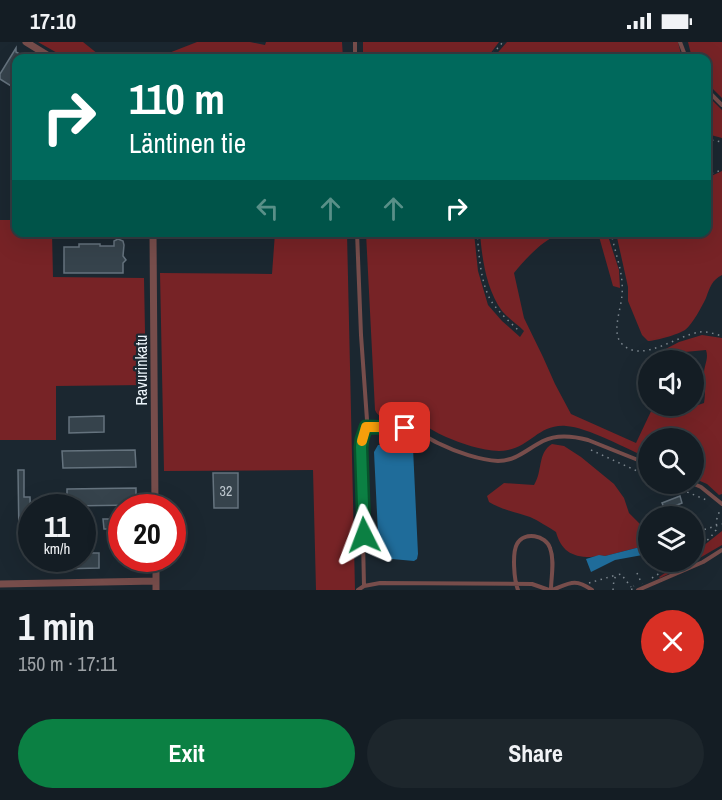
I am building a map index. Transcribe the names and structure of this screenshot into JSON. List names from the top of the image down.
{
  "streets": {
    "street": ["Ravurinkatu"]
  },
  "house_numbers": ["32"],
  "page": {
    "status": "17:10",
    "turn": ["110 m", "Läntinen tie"],
    "speed": "11 km/h",
    "limit": "20",
    "heading": ["1 min", "150 m · 17:11"],
    "buttons": ["Exit", "Share"]
  }
}
